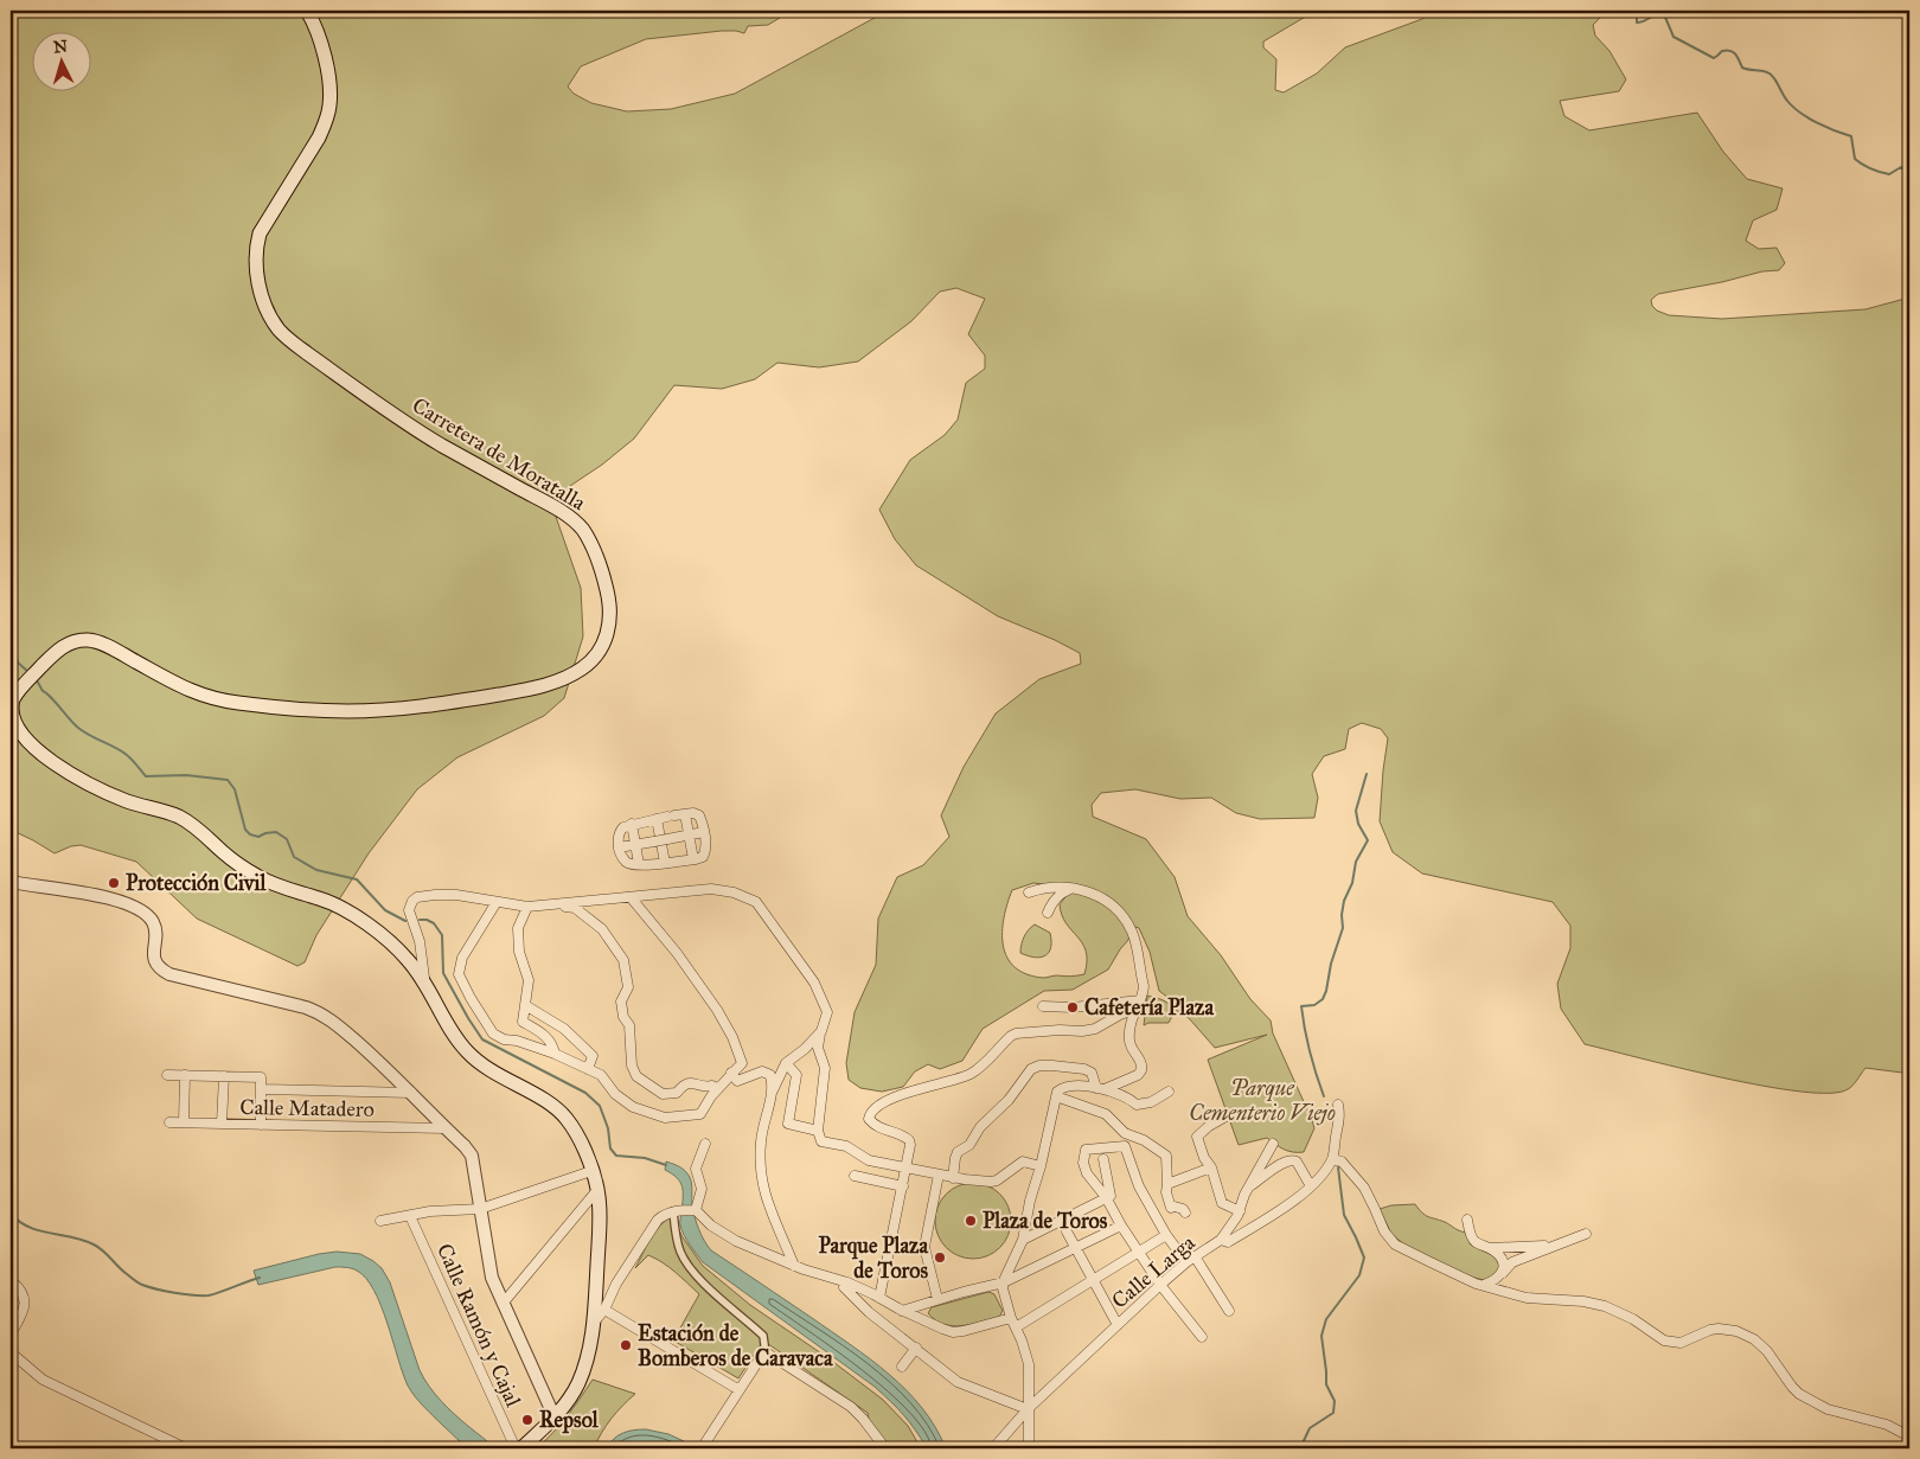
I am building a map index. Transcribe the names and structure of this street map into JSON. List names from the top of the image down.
{
  "streets": {
    "main road": ["Carretera de Moratalla"],
    "street": ["Calle Matadero", "Calle Larga", "Calle Ramón y Cajal"]
  },
  "parks": ["Parque Cementerio Viejo"],
  "places": [
    "Protección Civil",
    "Cafetería Plaza",
    "Plaza de Toros",
    "Parque Plaza de Toros",
    "Estación de Bomberos de Caravaca",
    "Repsol"
  ],
  "north": "top"
}
